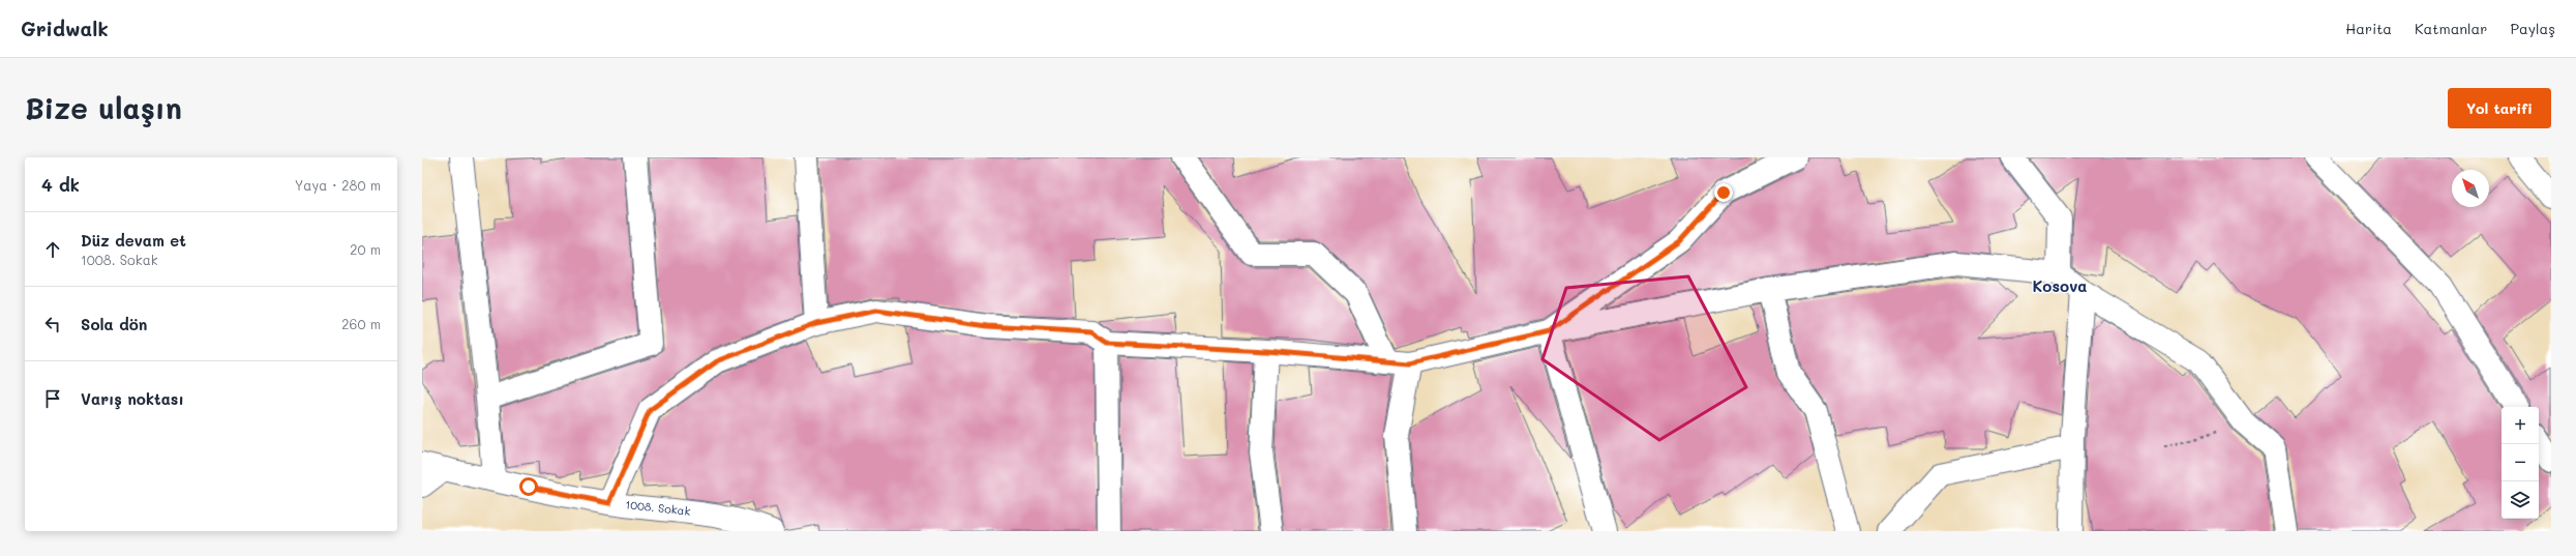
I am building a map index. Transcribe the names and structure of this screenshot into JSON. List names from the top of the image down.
{
  "streets": {
    "street": ["1008. Sokak"]
  },
  "districts": ["Kosova"],
  "north": "top left",
  "page": {
    "header": "Gridwalk",
    "nav": ["Harita", "Katmanlar", "Paylaş"],
    "buttons": "Yol tarifi",
    "title": "Bize ulaşın",
    "heading": ["4 dk", "Yaya · 280 m"],
    "list": [
      ["Düz devam et", "1008. Sokak", "20 m"],
      ["Sola dön", "260 m"],
      "Varış noktası"
    ],
    "map_buttons": ["+", "−"]
  }
}
